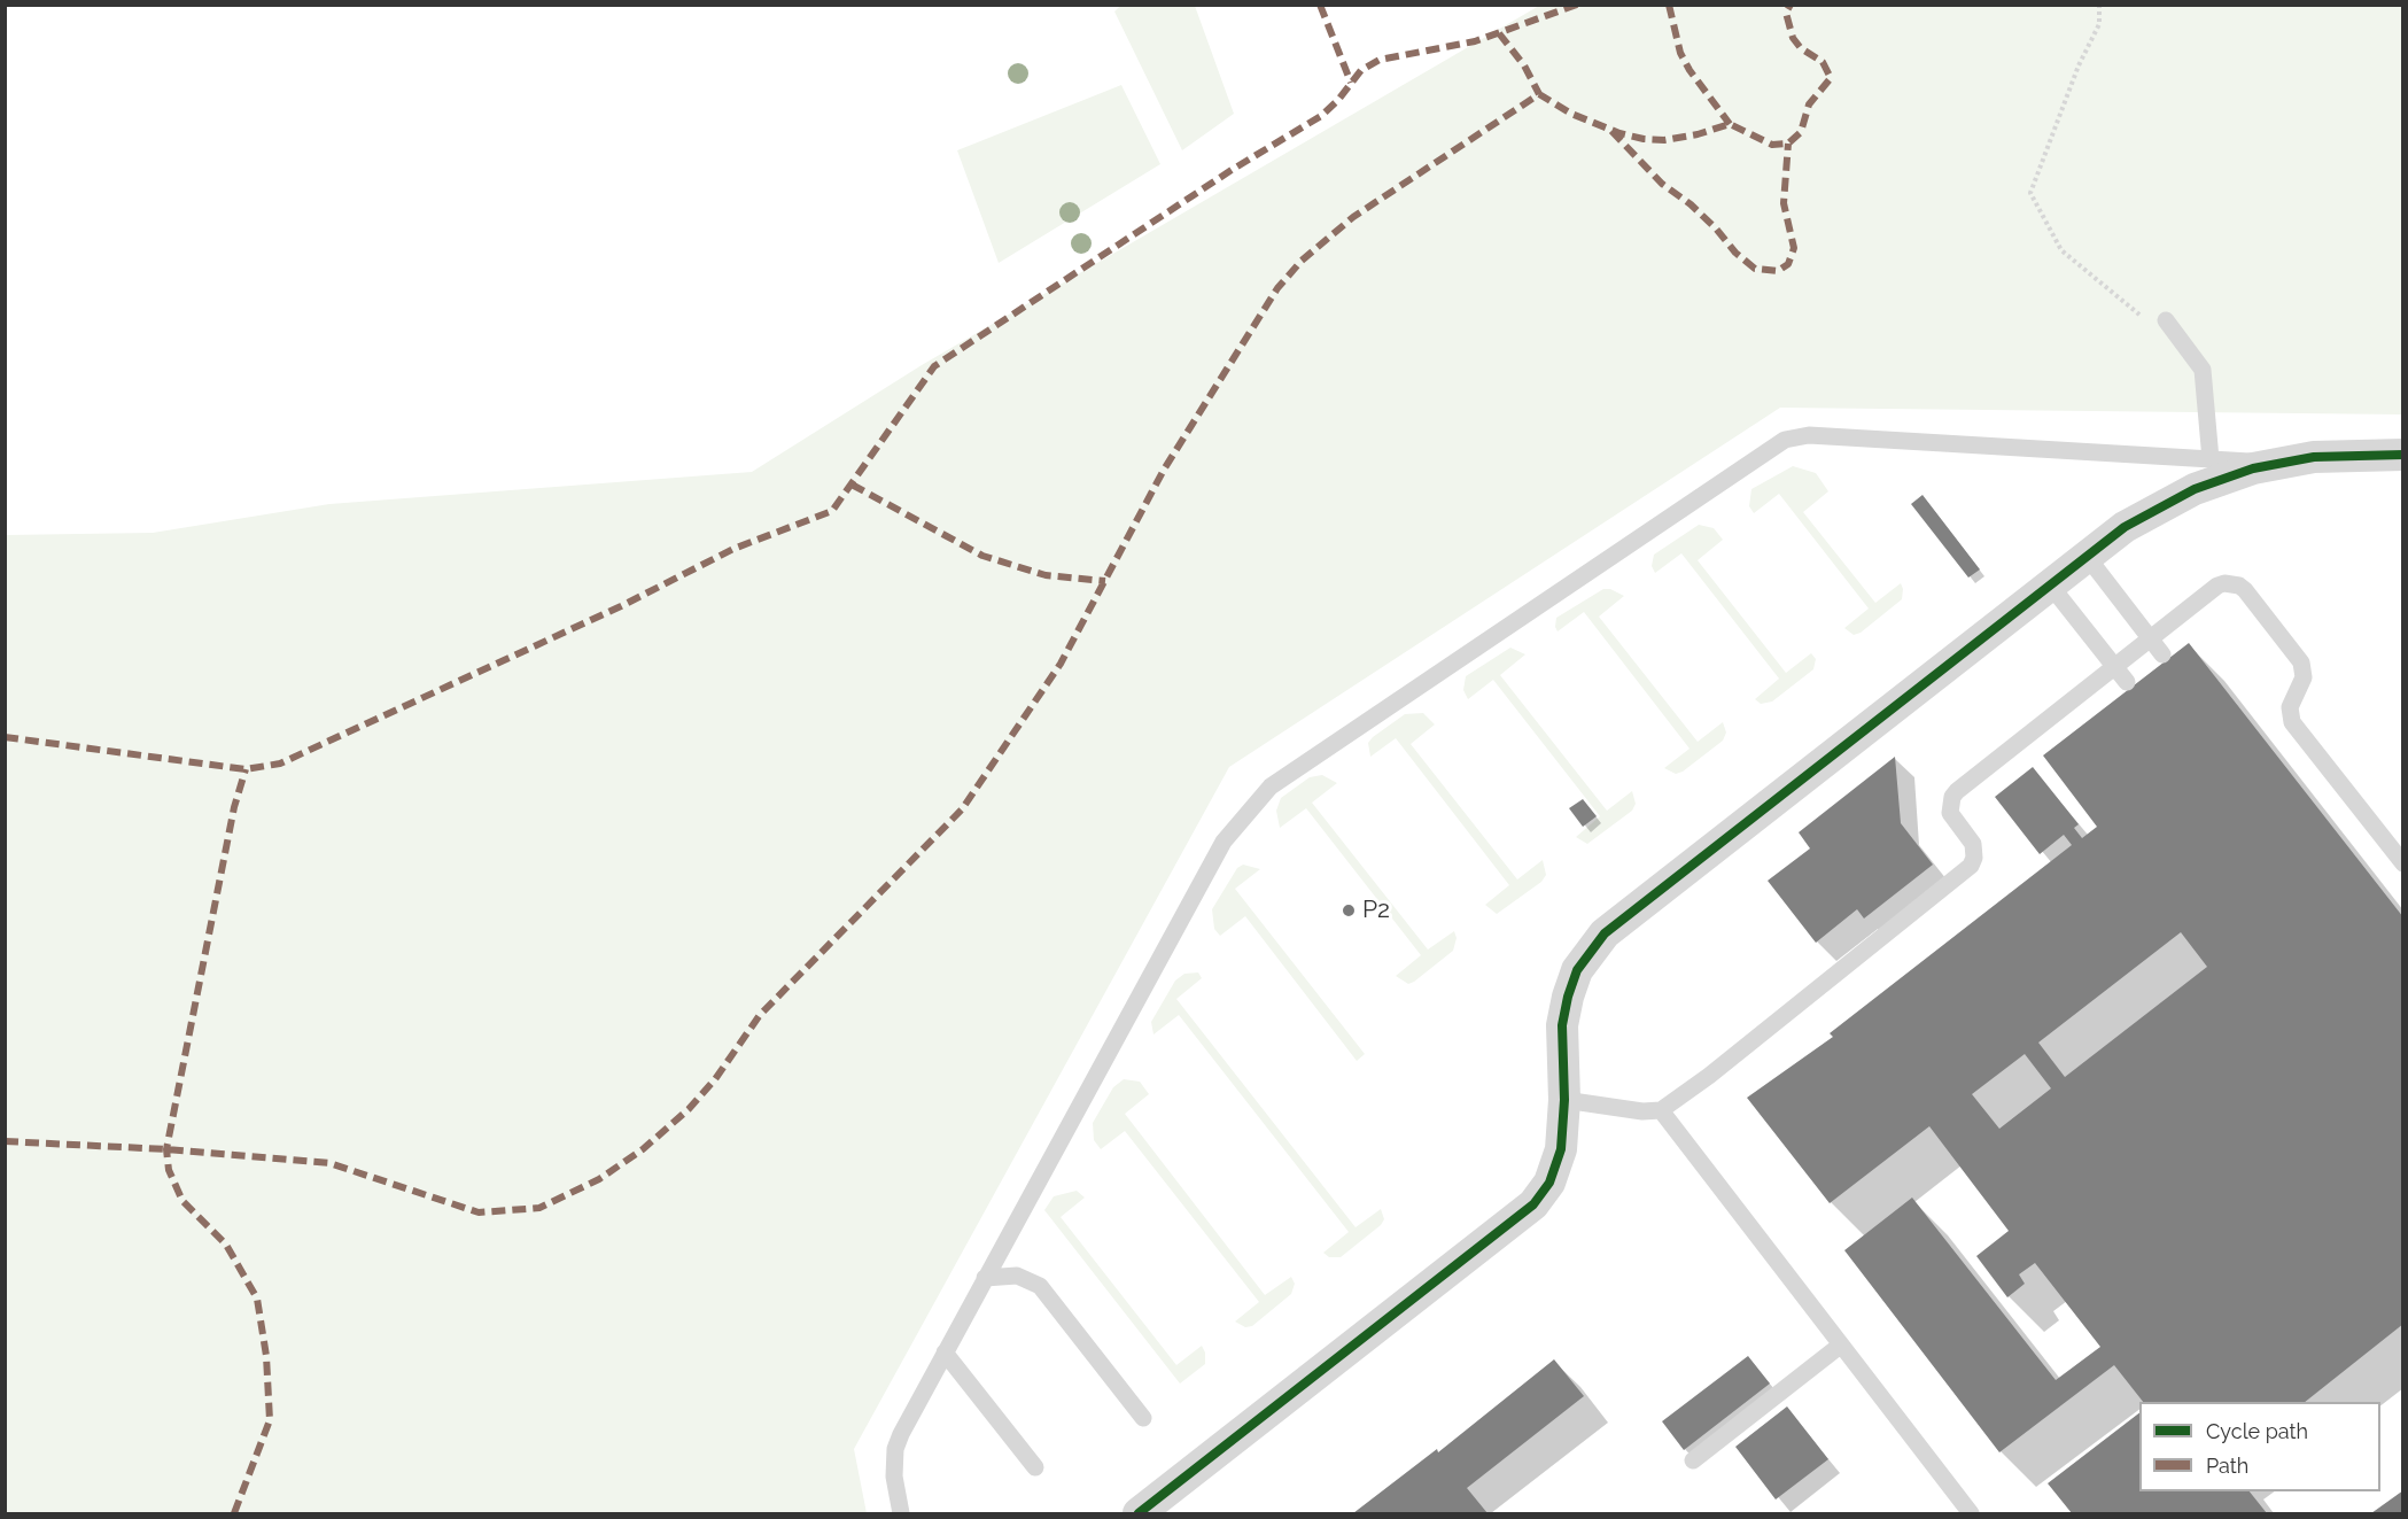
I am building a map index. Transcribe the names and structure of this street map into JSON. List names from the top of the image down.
{
  "places": ["P2"],
  "legend": ["Cycle path", "Path"]
}
